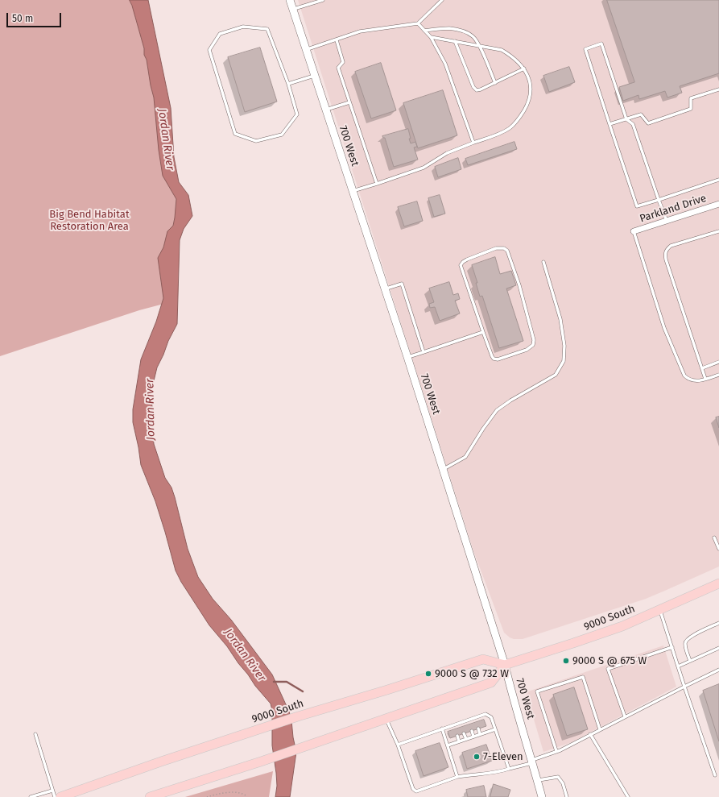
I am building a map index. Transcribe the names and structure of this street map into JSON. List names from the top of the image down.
{
  "streets": {
    "main road": ["9000 South"],
    "street": ["700 West", "Parkland Drive"]
  },
  "crossings": [
    ["700 West", "9000 South"]
  ],
  "water": ["Jordan River"],
  "parks": ["Big Bend Habitat Restoration Area"],
  "places": ["9000 S @ 675 W", "9000 S @ 732 W", "7-Eleven"],
  "scale_bar": "50 m"
}
